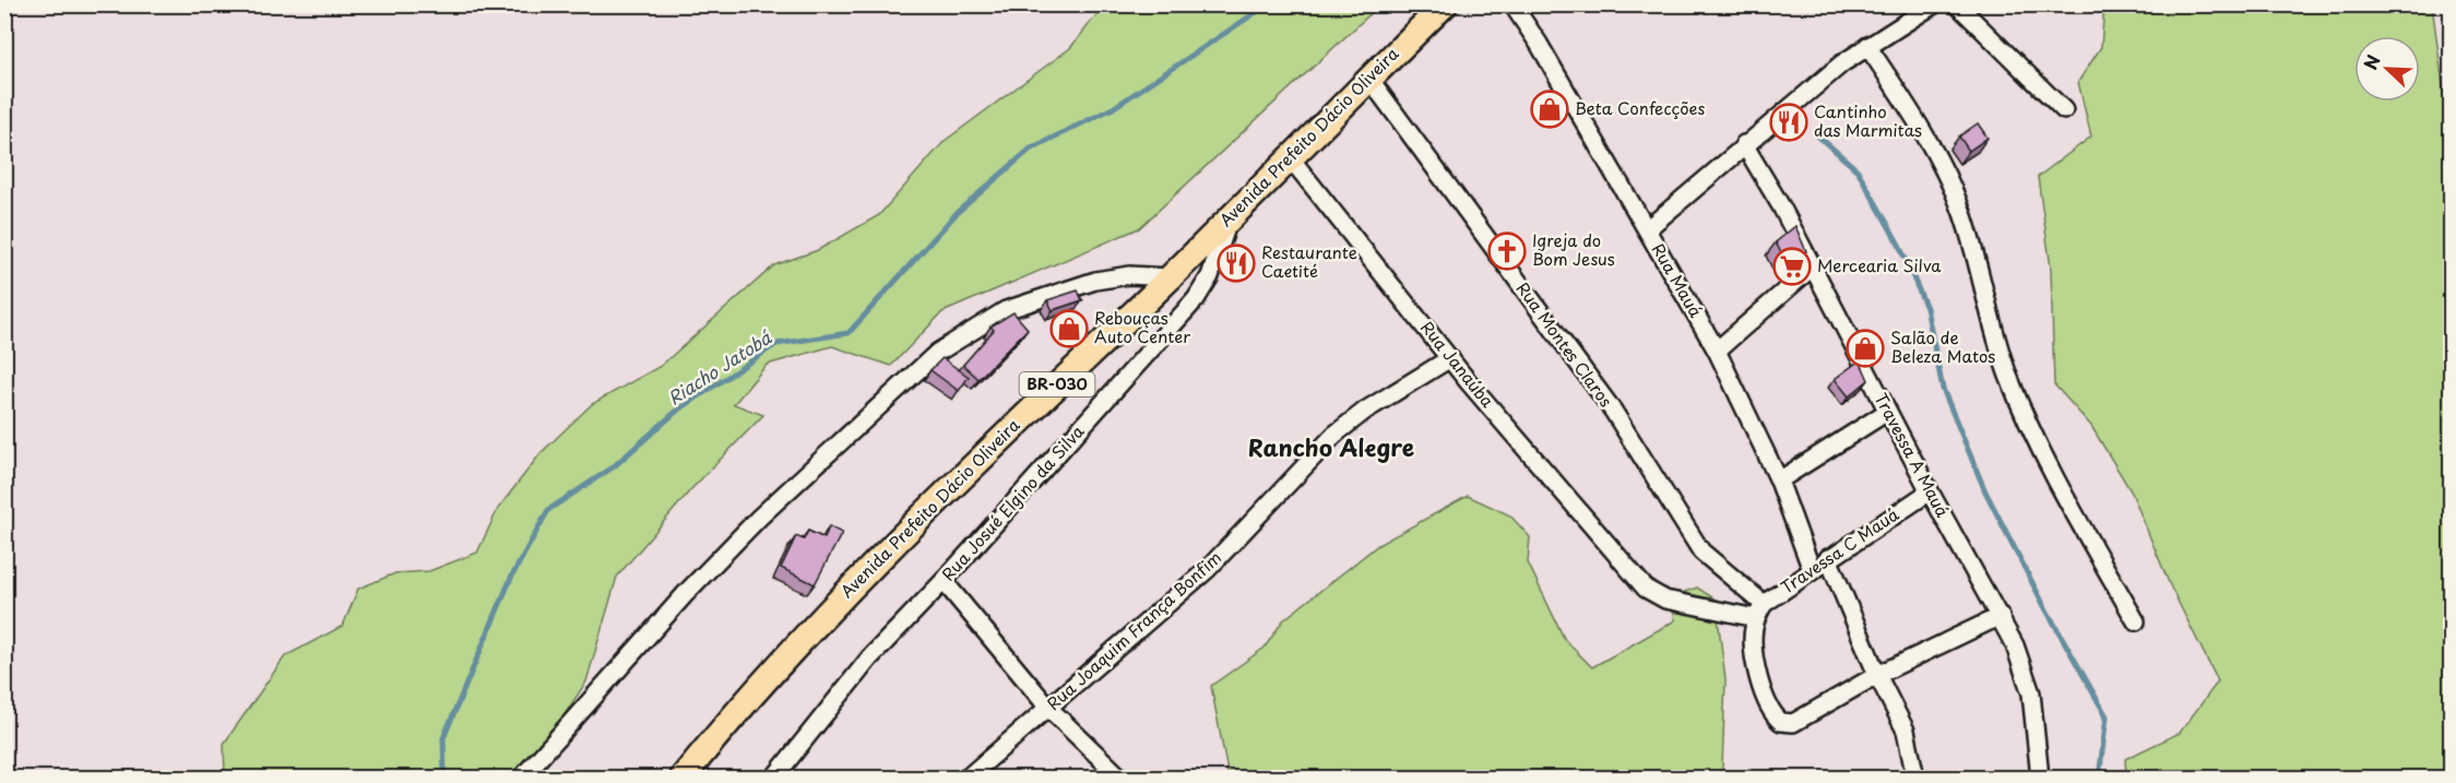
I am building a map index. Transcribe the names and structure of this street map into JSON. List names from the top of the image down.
{
  "streets": {
    "main road": ["Avenida Prefeito Dácio Oliveira", "BR-030"],
    "street": [
      "Rua Mauá",
      "Rua Montes Claros",
      "Rua Janaúba",
      "Travessa A Mauá",
      "Rua Josué Elgino da Silva",
      "Travessa C Mauá",
      "Rua Joaquim França Bonfim"
    ]
  },
  "crossings": [
    ["Avenida Prefeito Dácio Oliveira", "Rua Montes Claros"],
    ["Avenida Prefeito Dácio Oliveira", "Rua Janaúba"],
    ["Avenida Prefeito Dácio Oliveira", "Rua Josué Elgino da Silva"],
    ["Rua Mauá", "Travessa C Mauá"],
    ["Rua Montes Claros", "Rua Janaúba"],
    ["Rua Montes Claros", "Travessa C Mauá"],
    ["Rua Janaúba", "Travessa C Mauá"],
    ["Rua Janaúba", "Rua Joaquim França Bonfim"],
    ["Travessa A Mauá", "Travessa C Mauá"]
  ],
  "districts": ["Rancho Alegre"],
  "water": ["Riacho Jatobá"],
  "places": {
    "shop": ["Beta Confecções", "Rebouças Auto Center", "Salão de Beleza Matos"],
    "restaurant": ["Cantinho das Marmitas", "Restaurante Caetité"],
    "church": ["Igreja do Bom Jesus"],
    "supermarket": ["Mercearia Silva"]
  },
  "north": "top left"
}
